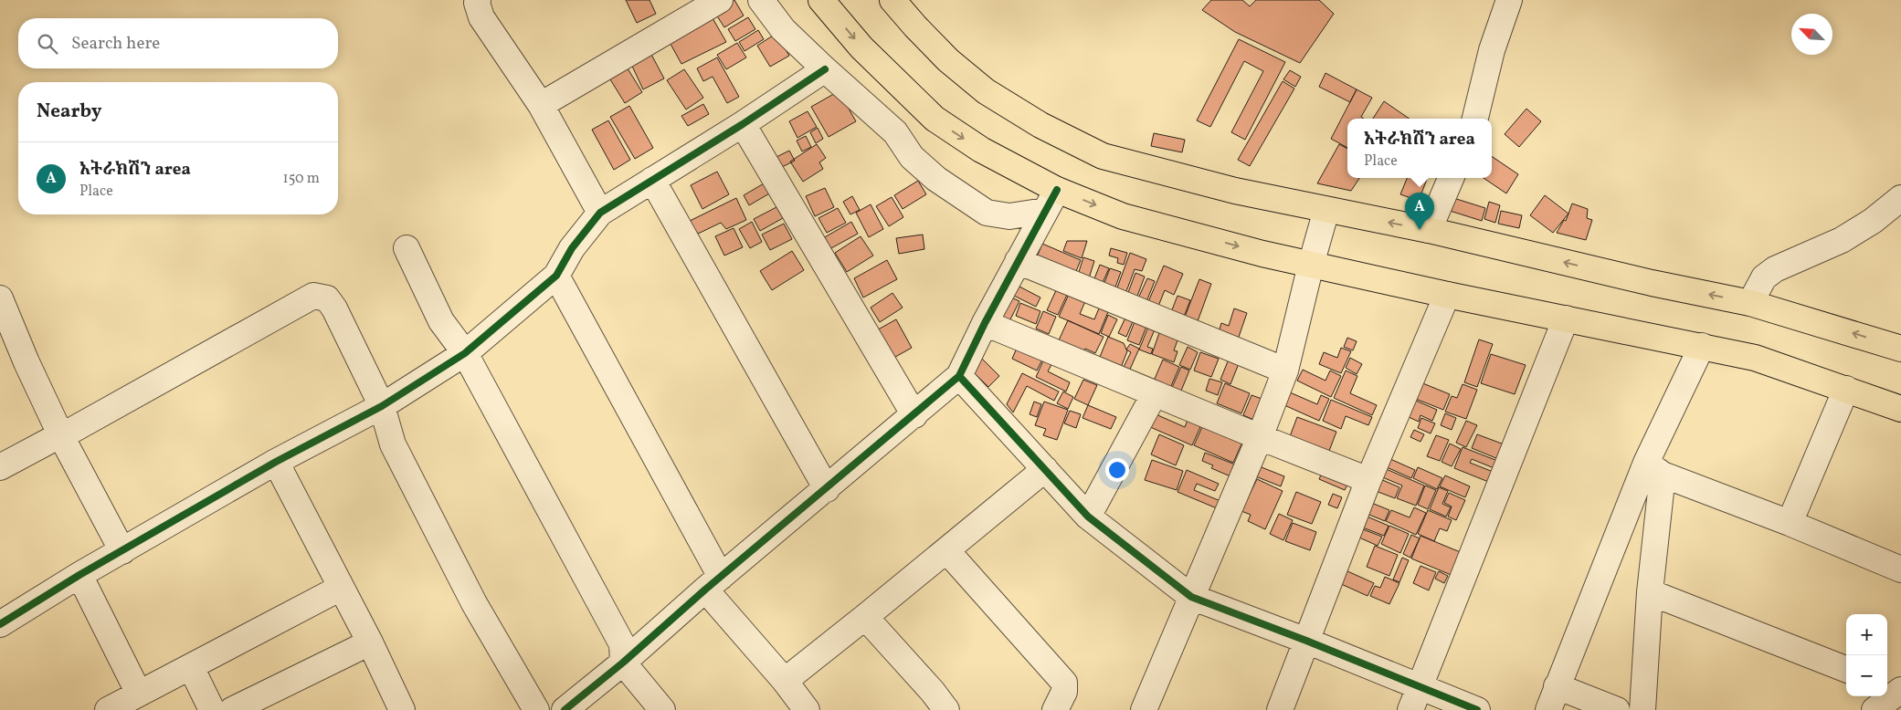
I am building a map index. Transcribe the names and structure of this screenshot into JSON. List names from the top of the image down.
{
  "north": "top left",
  "page": {
    "search": "Search here",
    "heading": "Nearby",
    "popup": ["አትራክሽን area", "Place"],
    "list": [
      {
        "mark": "A",
        "name": "አትራክሽን area",
        "note": "Place",
        "value": "150 m"
      }
    ],
    "pins": "A",
    "map_buttons": ["+", "−"]
  }
}
